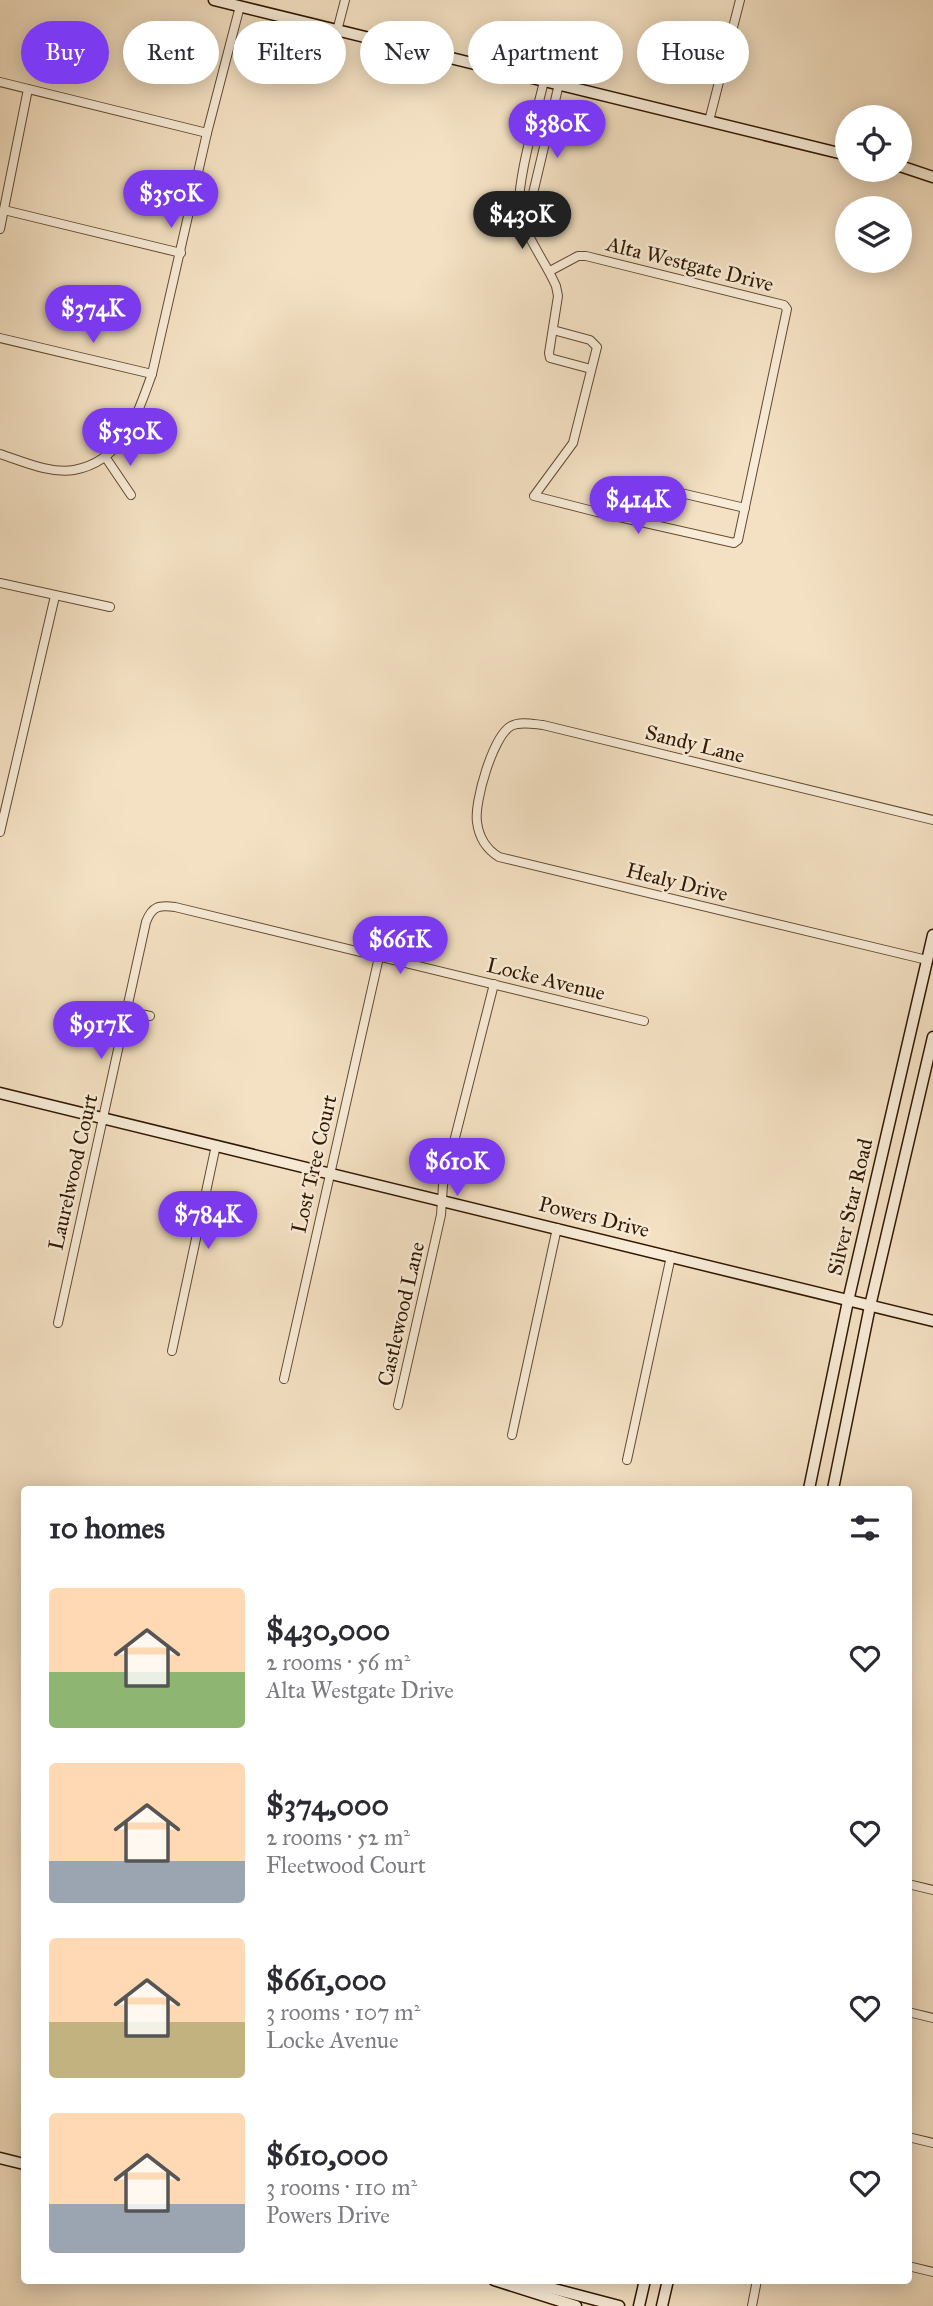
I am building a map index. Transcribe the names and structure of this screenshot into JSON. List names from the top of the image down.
{
  "streets": {
    "main road": ["Silver Star Road", "Powers Drive"],
    "street": [
      "Alta Westgate Drive",
      "Sandy Lane",
      "Healy Drive",
      "Locke Avenue",
      "Lost Tree Court",
      "Laurelwood Court",
      "Castlewood Lane"
    ]
  },
  "crossings": [
    ["Sandy Lane", "Healy Drive"],
    ["Healy Drive", "Silver Star Road"],
    ["Locke Avenue", "Lost Tree Court"],
    ["Locke Avenue", "Laurelwood Court"],
    ["Locke Avenue", "Castlewood Lane"],
    ["Lost Tree Court", "Powers Drive"],
    ["Laurelwood Court", "Powers Drive"],
    ["Silver Star Road", "Powers Drive"],
    ["Powers Drive", "Castlewood Lane"]
  ],
  "page": {
    "chip": [
      "Buy",
      "Rent",
      "Filters",
      "New",
      "Apartment",
      "House"
    ],
    "price": [
      "$380K",
      "$350K",
      "$430K",
      "$374K",
      "$530K",
      "$414K",
      "$661K",
      "$917K",
      "$610K",
      "$784K"
    ],
    "heading": "10 homes",
    "list": [
      {
        "name": "$430,000",
        "note": "2 rooms · 56 m² · Alta Westgate Drive"
      },
      {
        "name": "$374,000",
        "note": "2 rooms · 52 m² · Fleetwood Court"
      },
      {
        "name": "$661,000",
        "note": "3 rooms · 107 m² · Locke Avenue"
      },
      {
        "name": "$610,000",
        "note": "3 rooms · 110 m² · Powers Drive"
      }
    ]
  }
}
